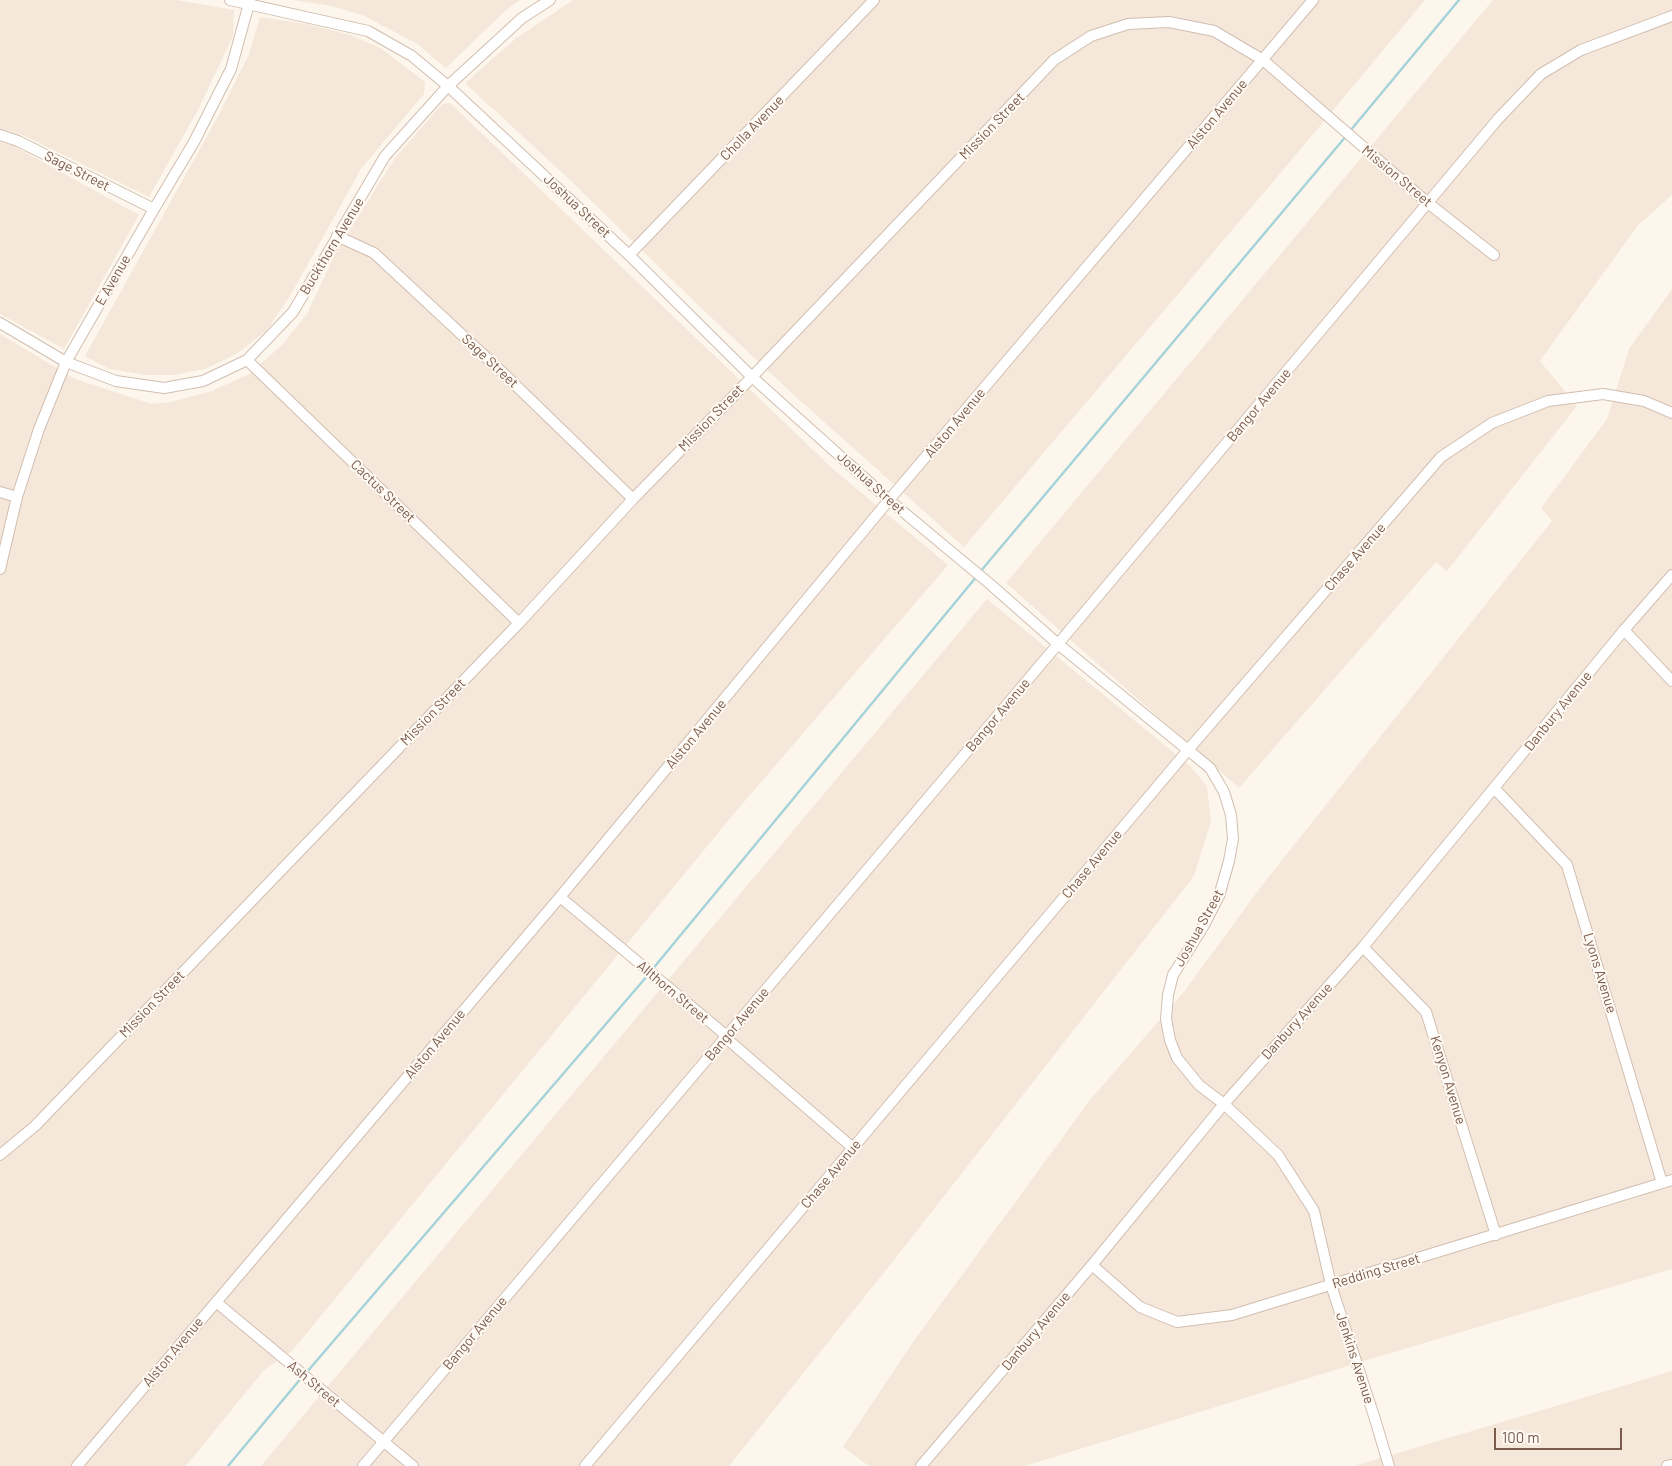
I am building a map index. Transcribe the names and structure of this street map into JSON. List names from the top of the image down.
{
  "streets": {
    "street": [
      "Alston Avenue",
      "Mission Street",
      "Cholla Avenue",
      "Sage Street",
      "Joshua Street",
      "Buckthorn Avenue",
      "E Avenue",
      "Bangor Avenue",
      "Cactus Street",
      "Chase Avenue",
      "Danbury Avenue",
      "Lyons Avenue",
      "Allthorn Street",
      "Kenyon Avenue",
      "Redding Street",
      "Jenkins Avenue",
      "Ash Street"
    ]
  },
  "crossings": [
    ["Alston Avenue", "Mission Street"],
    ["Alston Avenue", "Joshua Street"],
    ["Alston Avenue", "Allthorn Street"],
    ["Alston Avenue", "Ash Street"],
    ["Mission Street", "Sage Street"],
    ["Mission Street", "Joshua Street"],
    ["Mission Street", "Bangor Avenue"],
    ["Mission Street", "Cactus Street"],
    ["Cholla Avenue", "Joshua Street"],
    ["Sage Street", "Buckthorn Avenue"],
    ["Sage Street", "E Avenue"],
    ["Joshua Street", "Buckthorn Avenue"],
    ["Joshua Street", "E Avenue"],
    ["Joshua Street", "Bangor Avenue"],
    ["Joshua Street", "Chase Avenue"],
    ["Joshua Street", "Danbury Avenue"],
    ["Joshua Street", "Jenkins Avenue"],
    ["Buckthorn Avenue", "E Avenue"],
    ["Buckthorn Avenue", "Cactus Street"],
    ["Bangor Avenue", "Allthorn Street"],
    ["Bangor Avenue", "Ash Street"],
    ["Chase Avenue", "Allthorn Street"],
    ["Danbury Avenue", "Lyons Avenue"],
    ["Danbury Avenue", "Kenyon Avenue"],
    ["Danbury Avenue", "Redding Street"],
    ["Danbury Avenue", "Jenkins Avenue"],
    ["Lyons Avenue", "Redding Street"],
    ["Kenyon Avenue", "Redding Street"],
    ["Redding Street", "Jenkins Avenue"]
  ],
  "scale_bar": "100 m"
}
